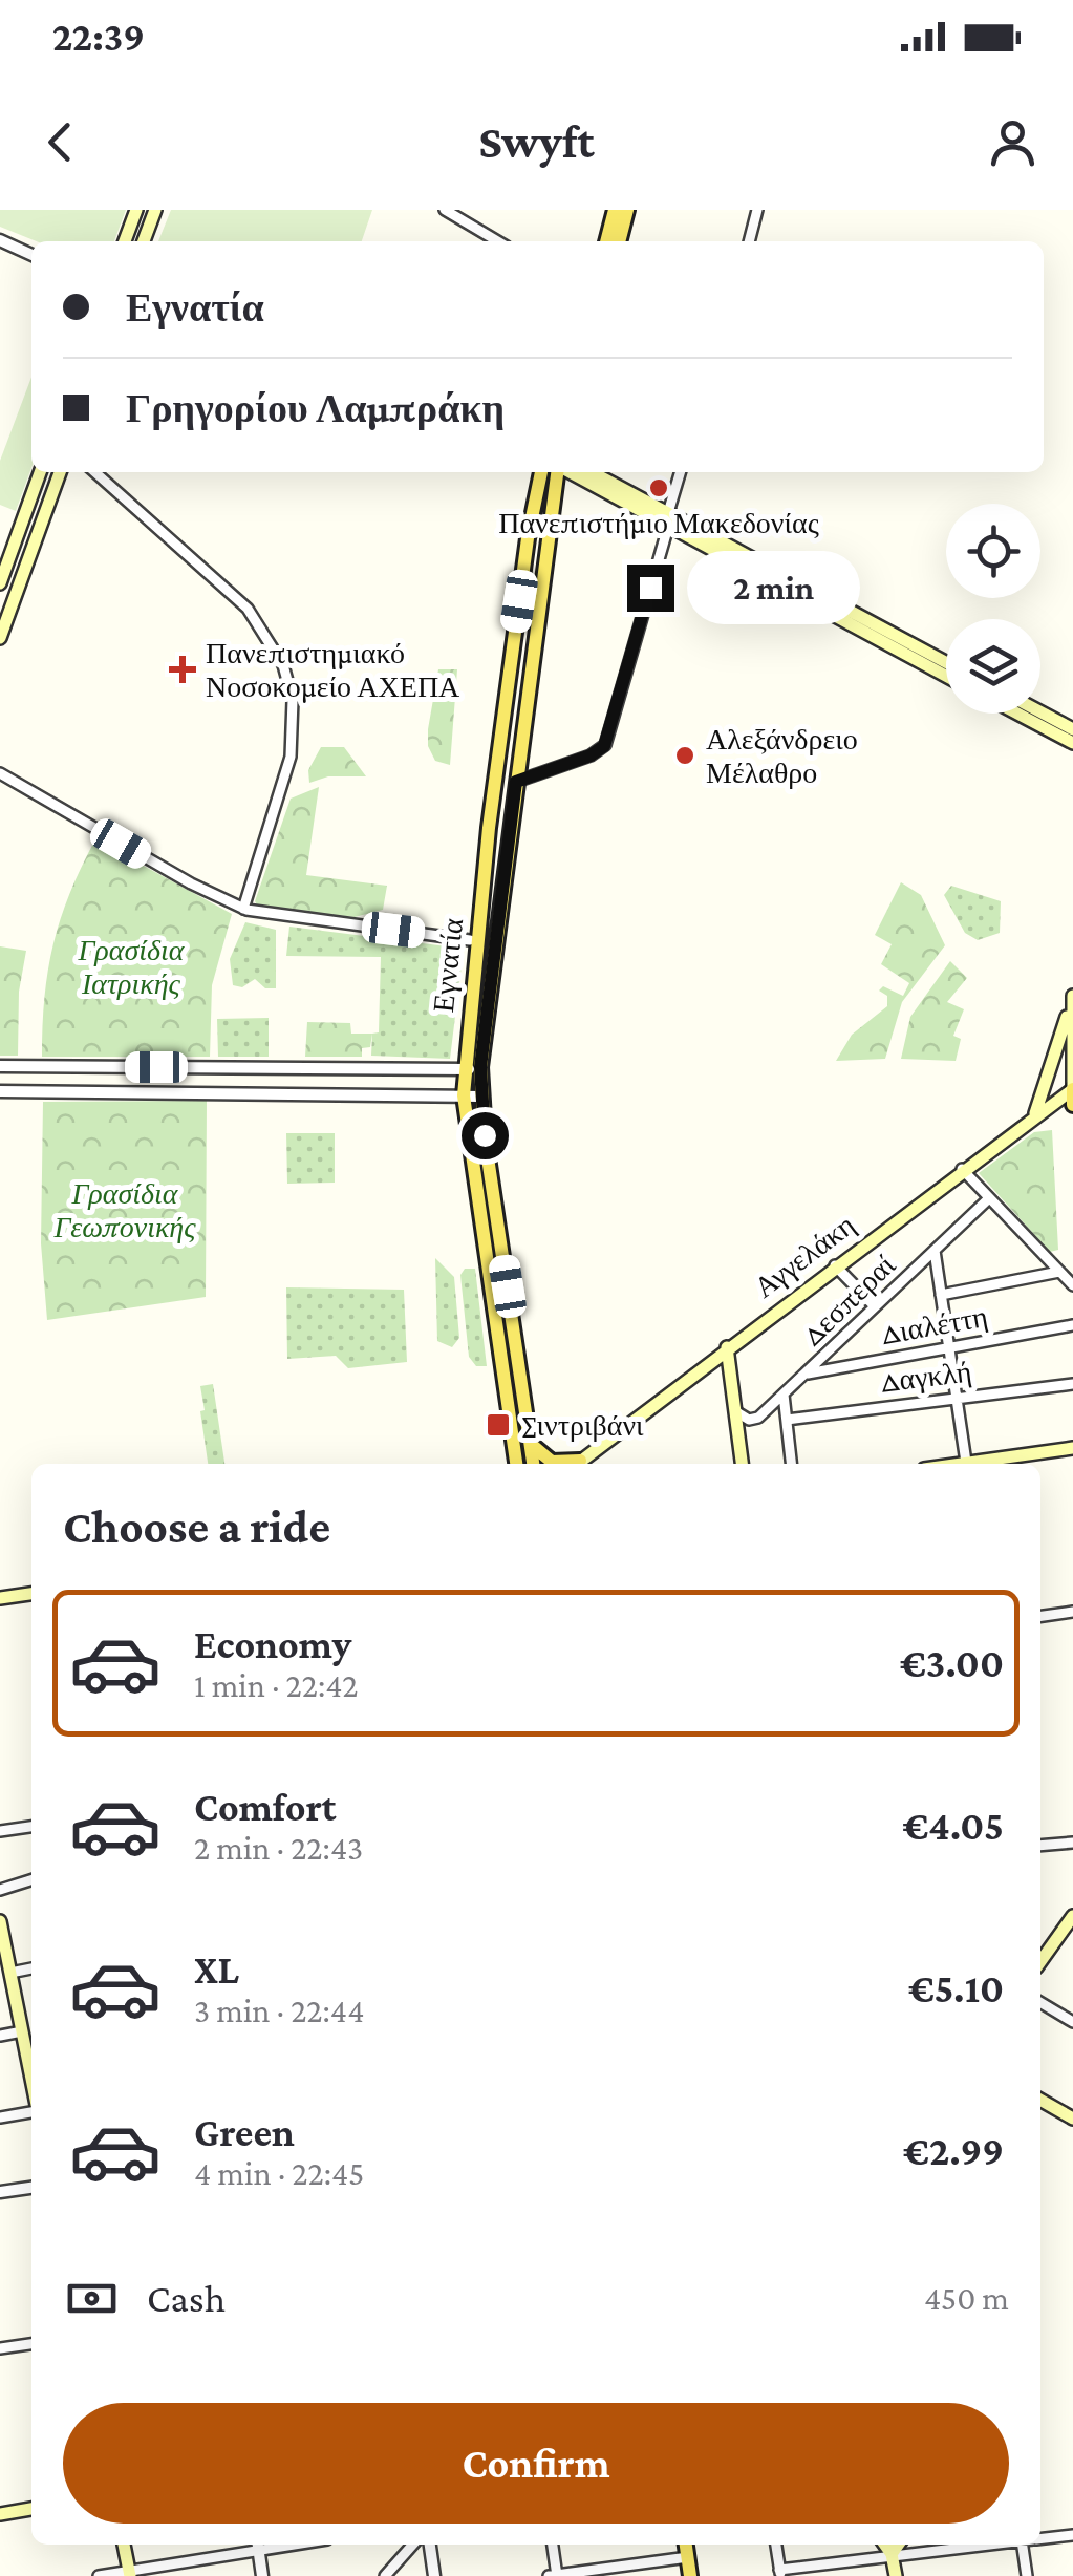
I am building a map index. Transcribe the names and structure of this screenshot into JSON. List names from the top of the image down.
{
  "streets": {
    "main road": ["Εγνατία", "Αγγελάκη"],
    "street": ["Δεσπεραί", "Διαλέττη", "Δαγκλή"]
  },
  "crossings": [
    ["Δεσπεραί", "Διαλέττη"]
  ],
  "parks": ["Γρασίδια Ιατρικής", "Γρασίδια Γεωπονικής"],
  "places": {
    "other": ["Πανεπιστήμιο Μακεδονίας", "Αλεξάνδρειο Μέλαθρο"],
    "health": ["Πανεπιστημιακό Νοσοκομείο ΑΧΕΠΑ"],
    "transit": ["Σιντριβάνι"]
  },
  "page": {
    "status": "22:39",
    "header": "Swyft",
    "banner": ["Εγνατία", "Γρηγορίου Λαμπράκη"],
    "bubble": "2 min",
    "heading": "Choose a ride",
    "list": [
      {
        "name": "Economy",
        "note": "1 min · 22:42",
        "value": "€3.00"
      },
      {
        "name": "Comfort",
        "note": "2 min · 22:43",
        "value": "€4.05"
      },
      {
        "name": "XL",
        "note": "3 min · 22:44",
        "value": "€5.10"
      },
      {
        "name": "Green",
        "note": "4 min · 22:45",
        "value": "€2.99"
      }
    ],
    "pay": ["Cash", "450 m"],
    "buttons": "Confirm"
  }
}
